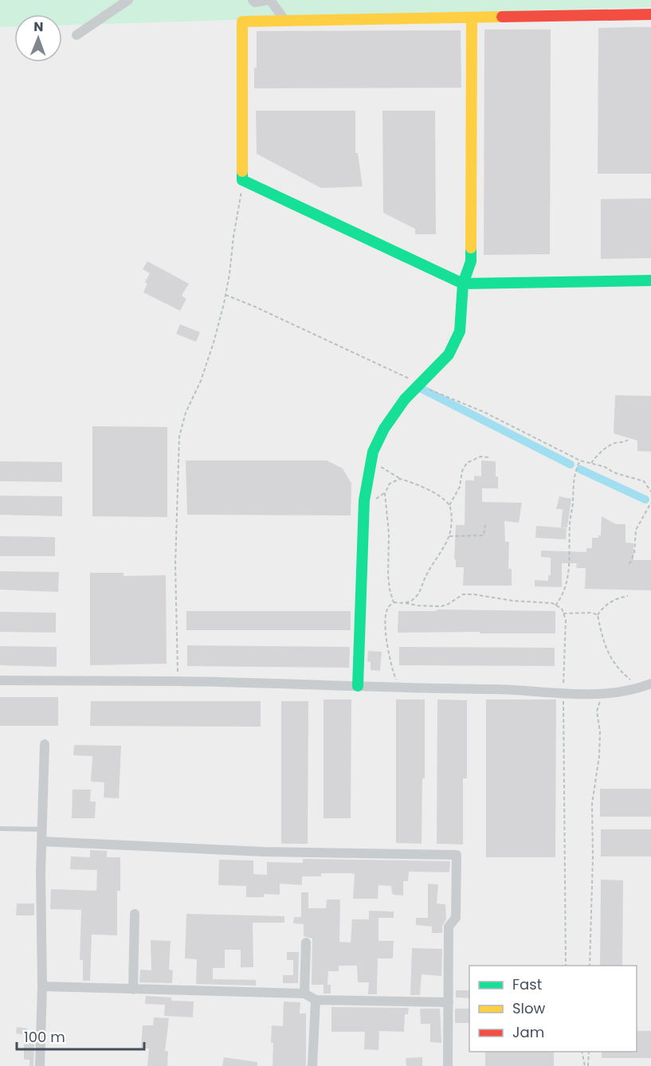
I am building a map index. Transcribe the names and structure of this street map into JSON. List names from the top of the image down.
{
  "legend": ["Fast", "Slow", "Jam"],
  "scale_bar": "100 m",
  "north": "top"
}
